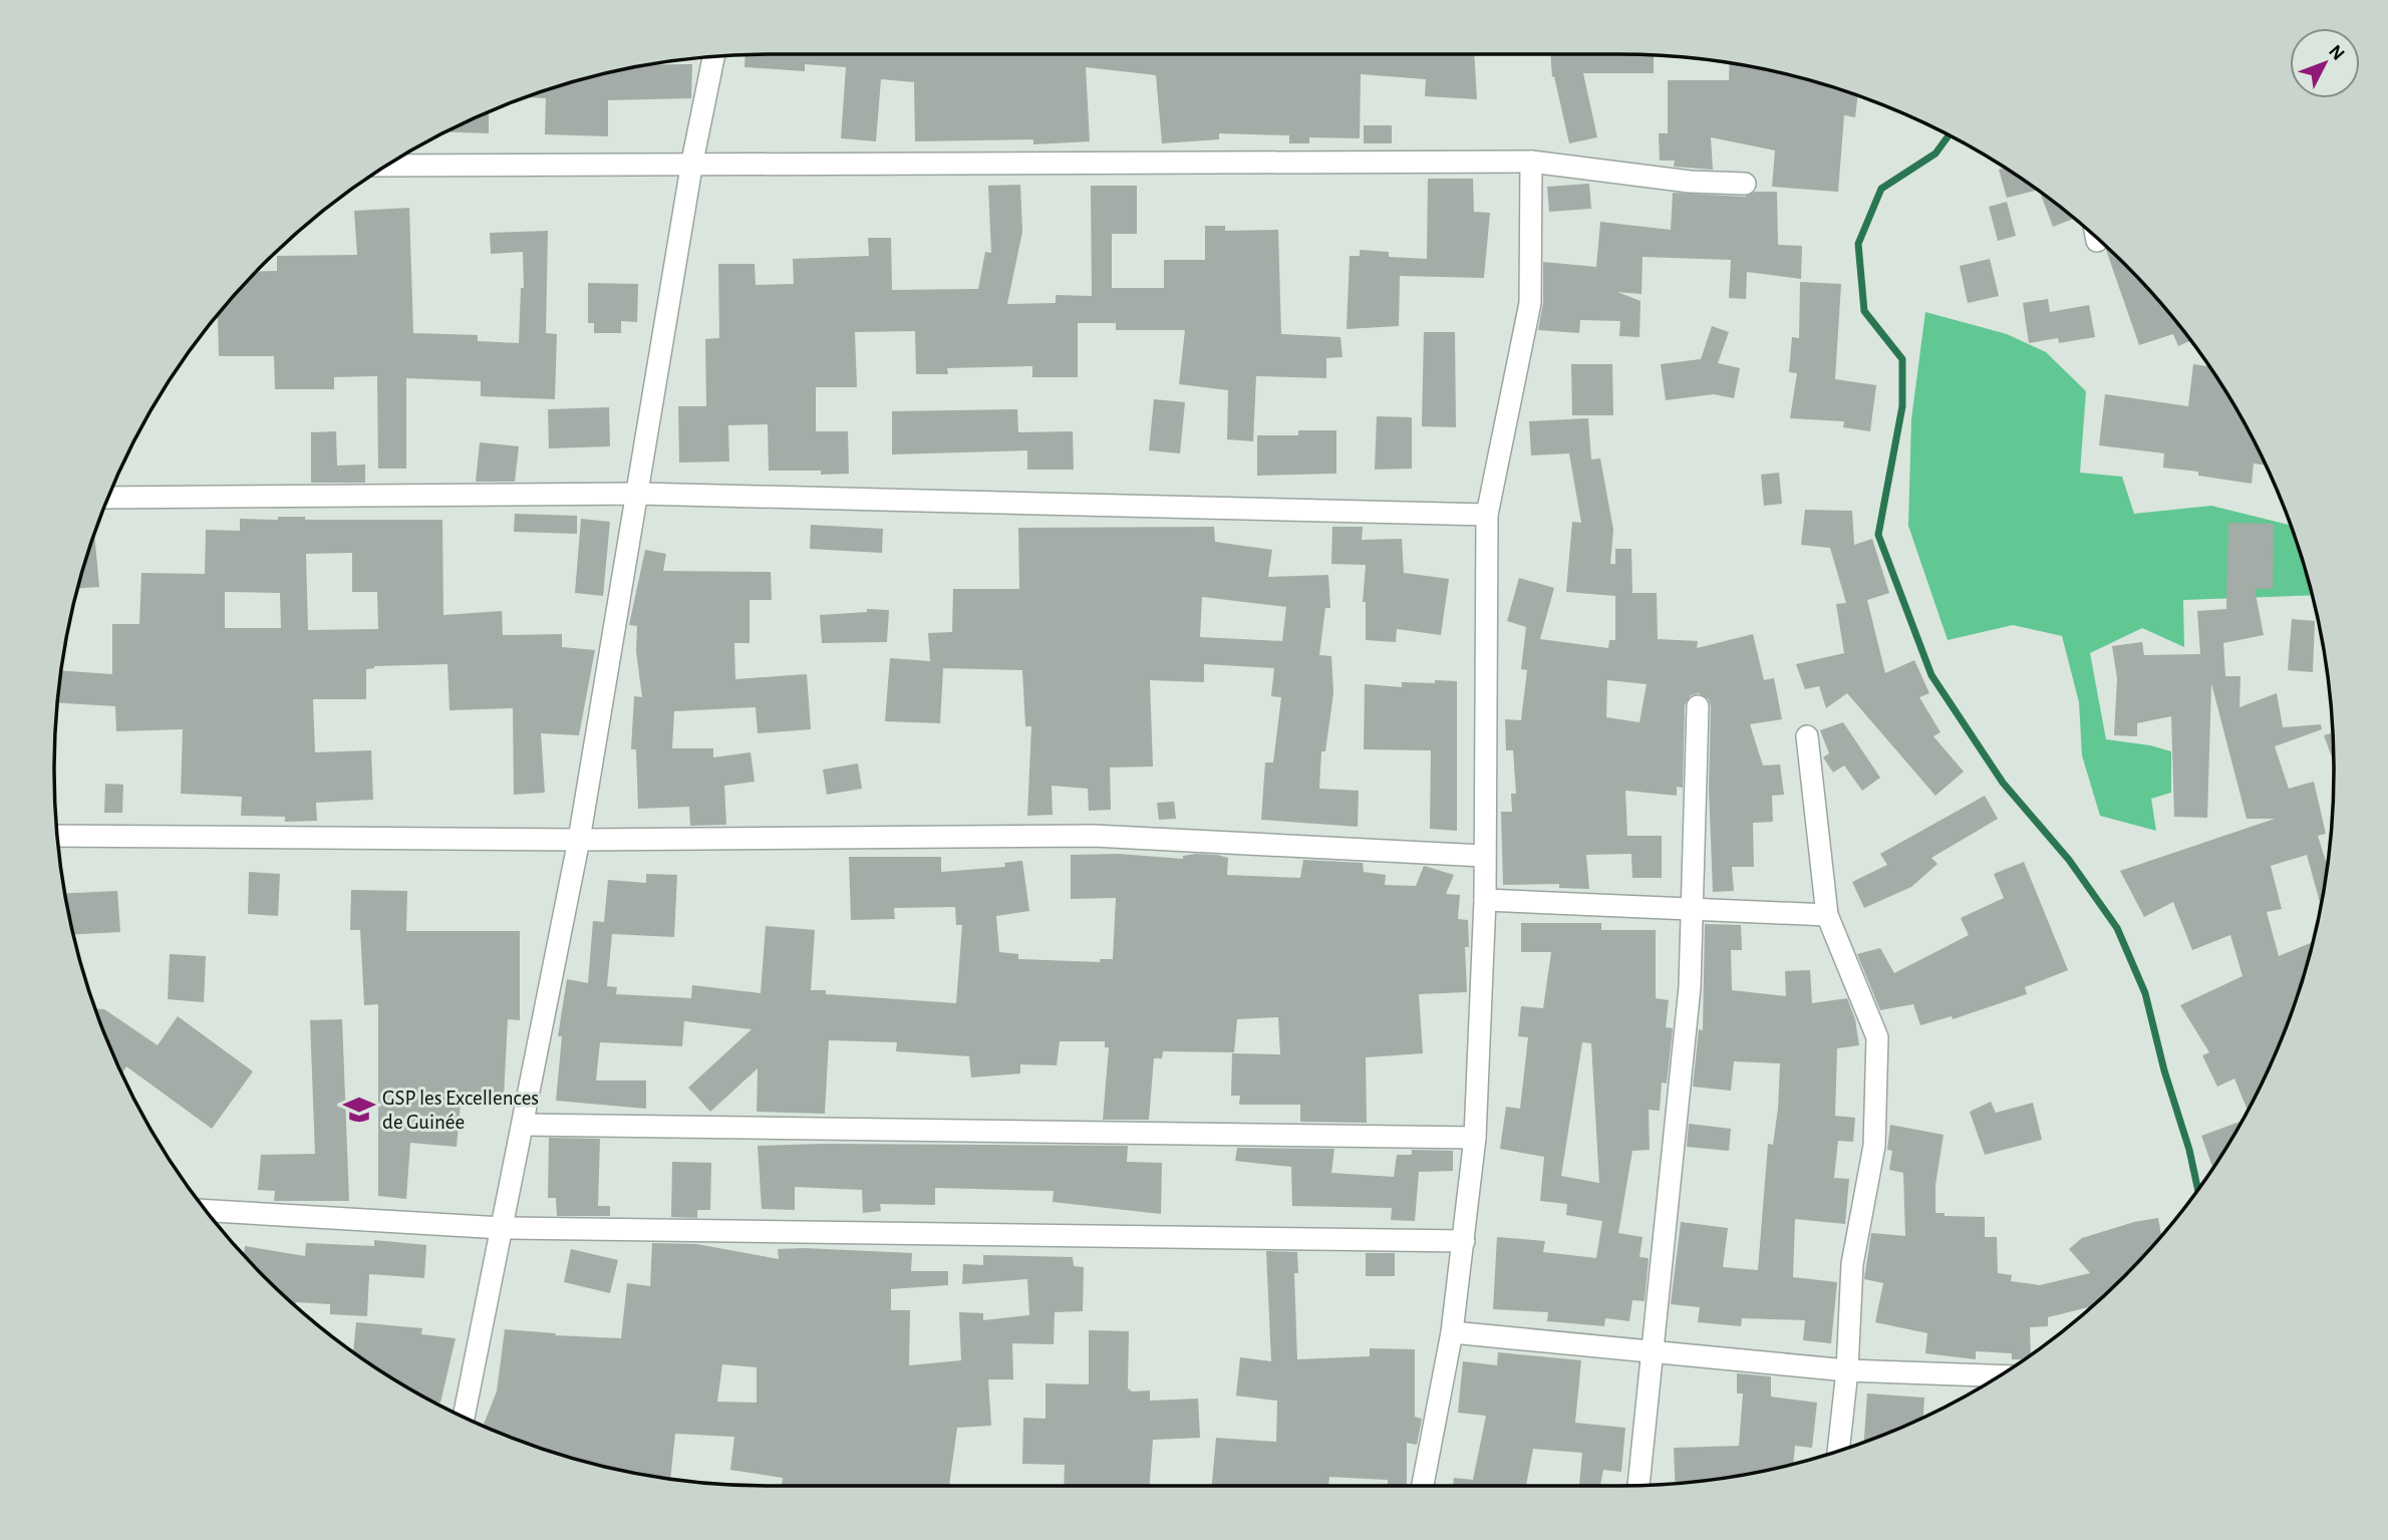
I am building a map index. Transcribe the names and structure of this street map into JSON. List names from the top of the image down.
{
  "places": {
    "school or university": ["GSP les Excellences de Guinée"]
  },
  "north": "top right"
}
